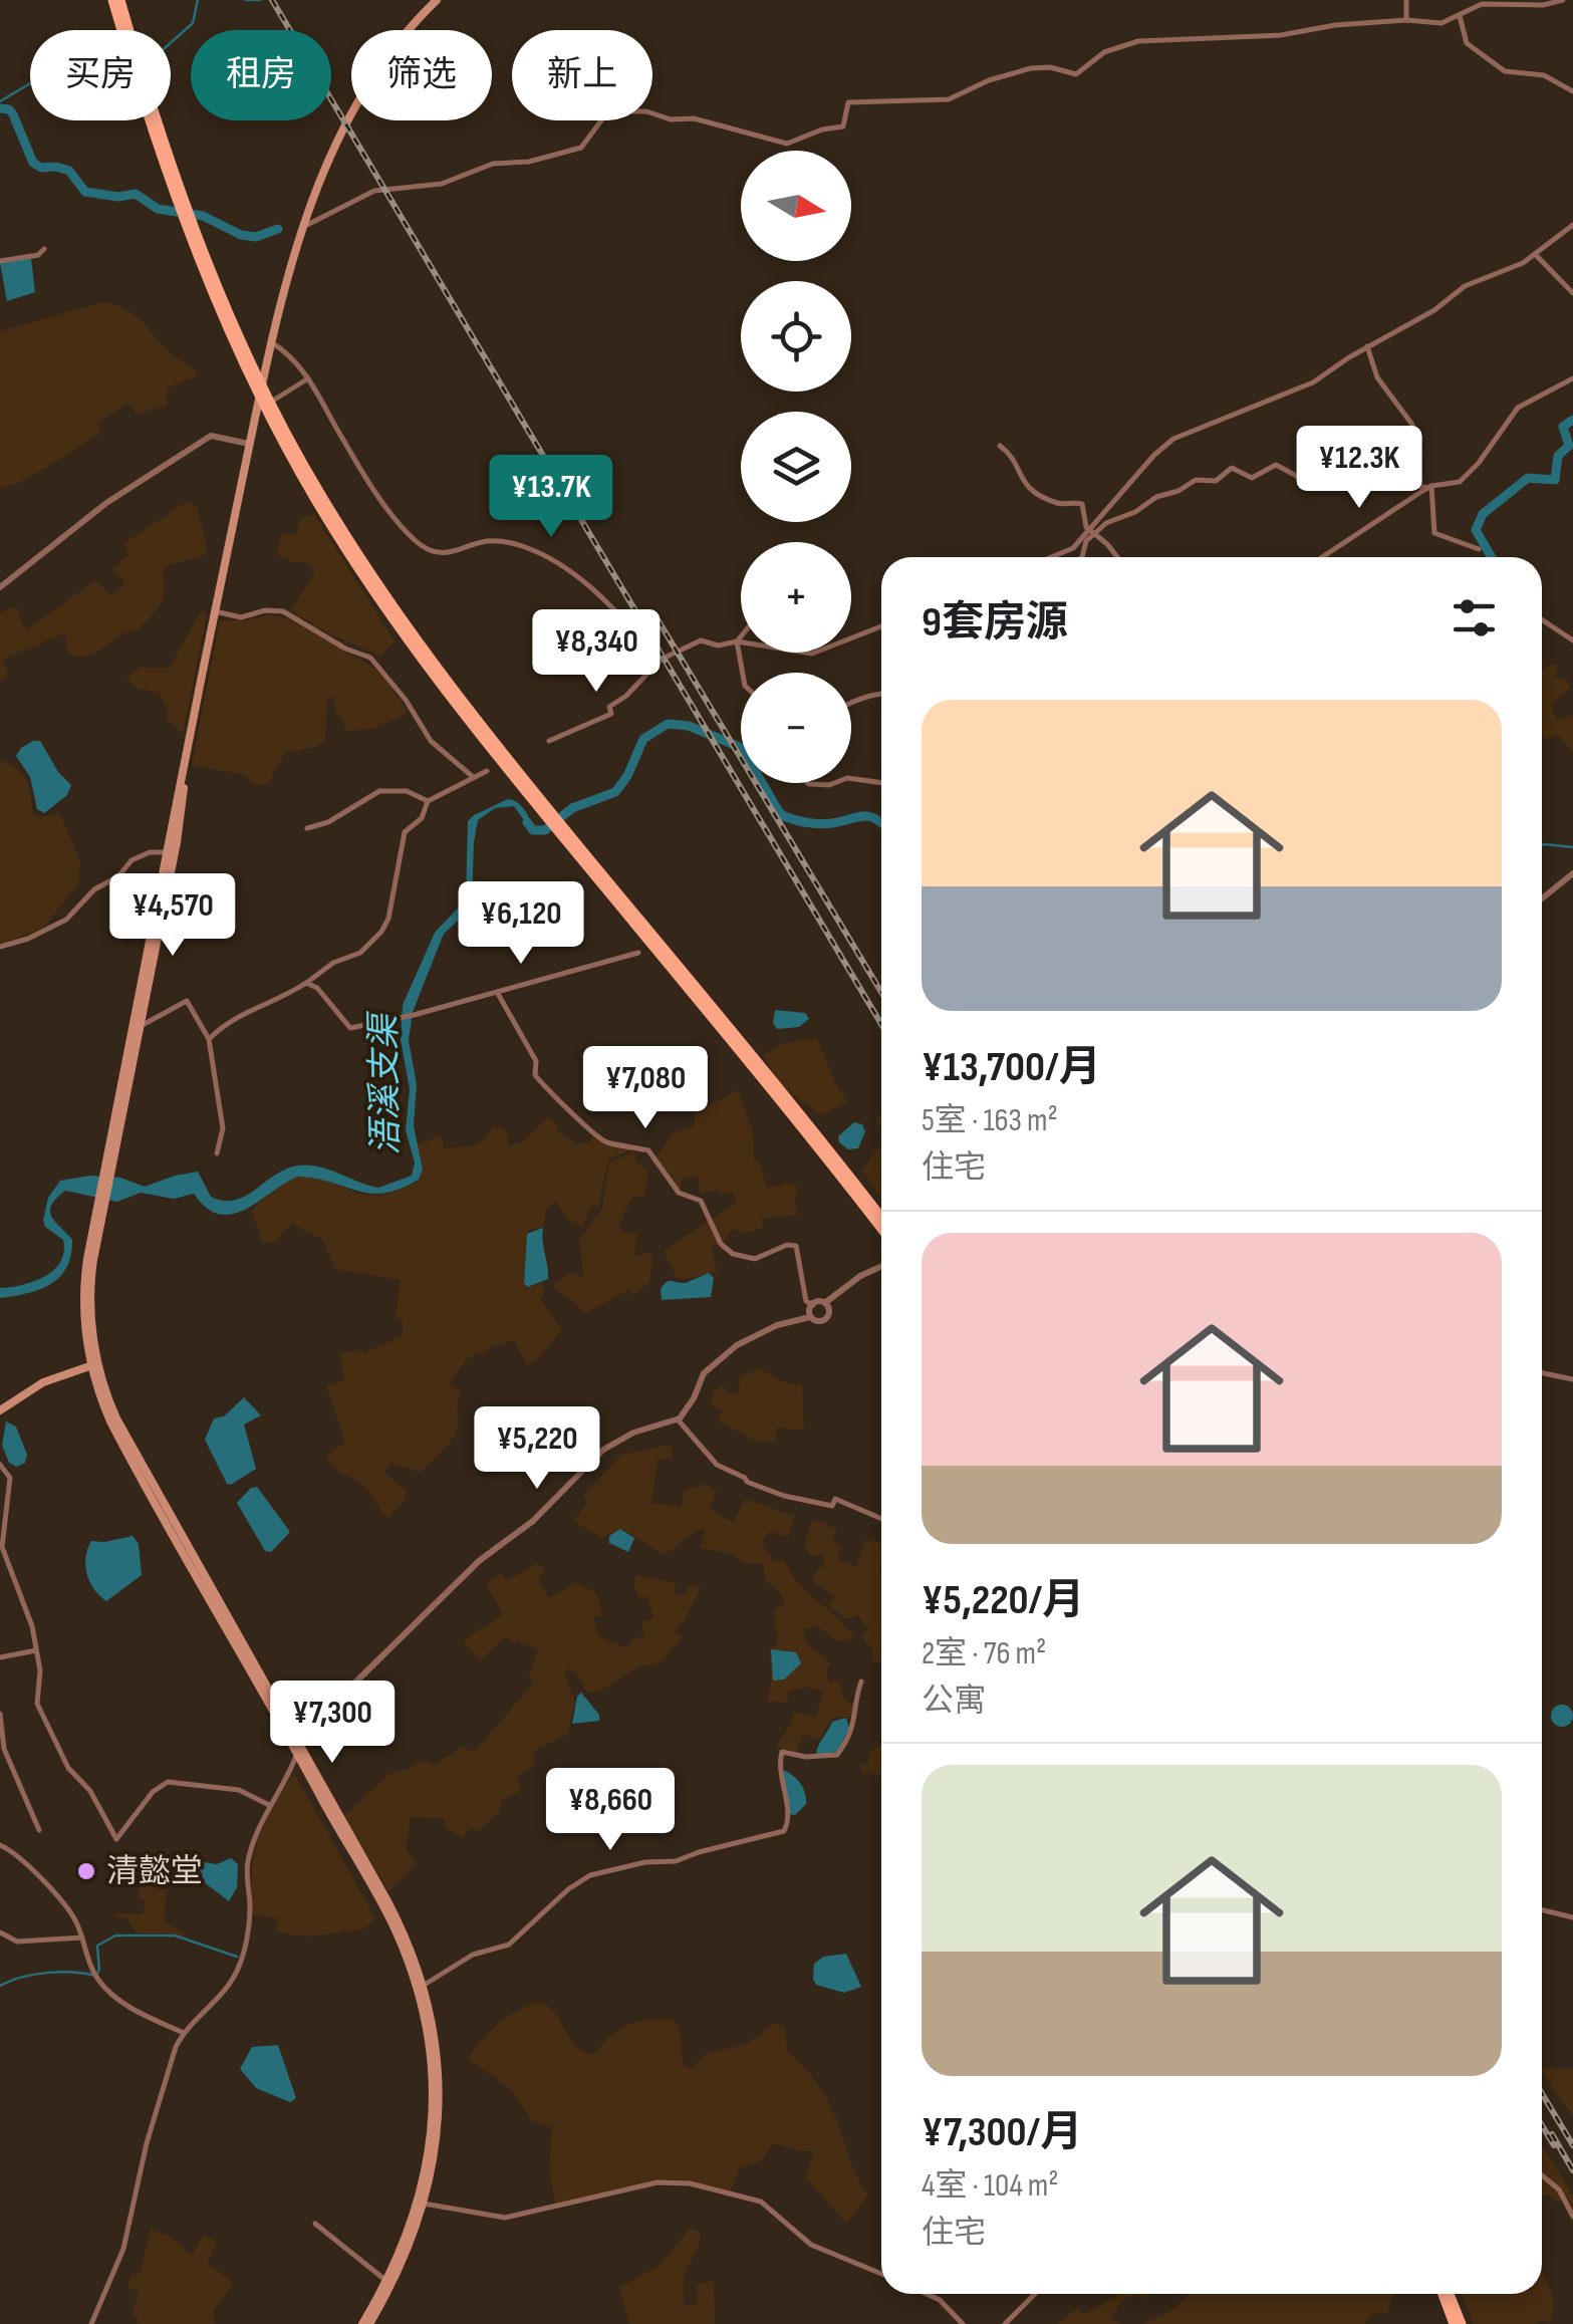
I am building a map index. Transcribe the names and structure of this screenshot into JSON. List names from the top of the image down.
{
  "water": ["浯溪支渠"],
  "places": ["清懿堂"],
  "north": "right",
  "page": {
    "chip": [
      "买房",
      "租房",
      "筛选",
      "新上"
    ],
    "map_buttons": ["+", "−"],
    "price": [
      "¥12.3K",
      "¥13.7K",
      "¥8,340",
      "¥4,570",
      "¥6,120",
      "¥7,080",
      "¥5,220",
      "¥7,300",
      "¥8,660"
    ],
    "heading": "9套房源",
    "list": [
      {
        "name": "¥13,700/月",
        "note": "5室 · 163 m² · 住宅"
      },
      {
        "name": "¥5,220/月",
        "note": "2室 · 76 m² · 公寓"
      },
      {
        "name": "¥7,300/月",
        "note": "4室 · 104 m² · 住宅"
      }
    ]
  }
}
